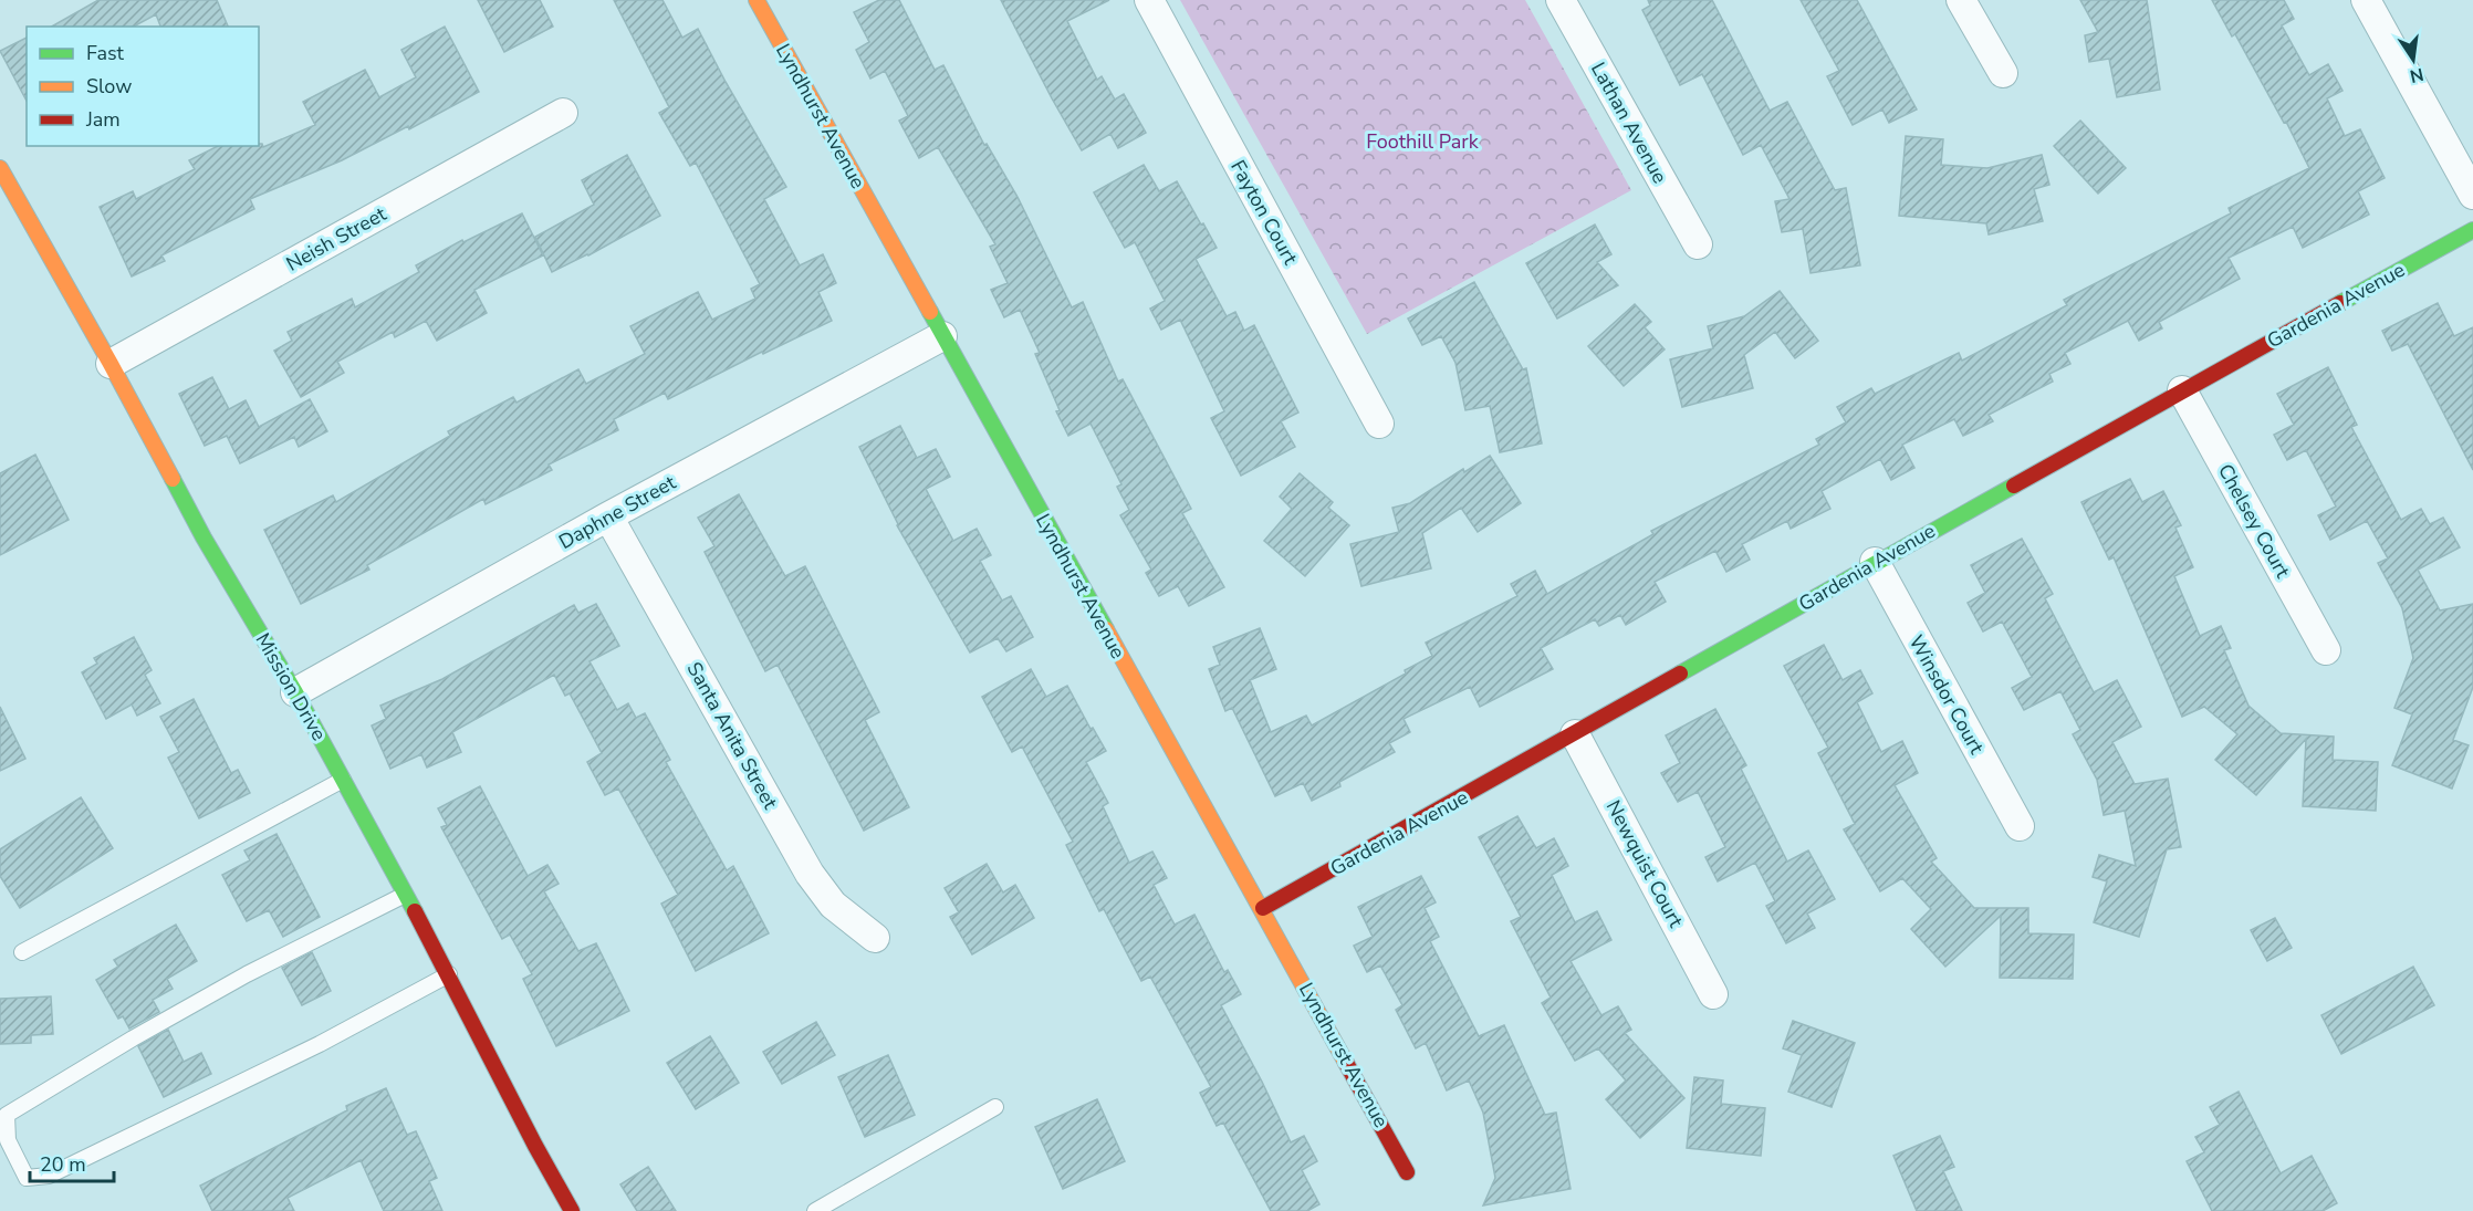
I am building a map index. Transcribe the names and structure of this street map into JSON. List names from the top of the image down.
{
  "streets": {
    "street": [
      "Lyndhurst Avenue",
      "Lathan Avenue",
      "Fayton Court",
      "Neish Street",
      "Gardenia Avenue",
      "Daphne Street",
      "Chelsey Court",
      "Mission Drive",
      "Winsdor Court",
      "Santa Anita Street",
      "Newquist Court"
    ]
  },
  "crossings": [
    ["Lyndhurst Avenue", "Gardenia Avenue"],
    ["Lyndhurst Avenue", "Daphne Street"],
    ["Neish Street", "Mission Drive"],
    ["Gardenia Avenue", "Chelsey Court"],
    ["Gardenia Avenue", "Winsdor Court"],
    ["Gardenia Avenue", "Newquist Court"],
    ["Daphne Street", "Mission Drive"],
    ["Daphne Street", "Santa Anita Street"]
  ],
  "parks": ["Foothill Park"],
  "legend": ["Fast", "Slow", "Jam"],
  "scale_bar": "20 m",
  "north": "bottom"
}
